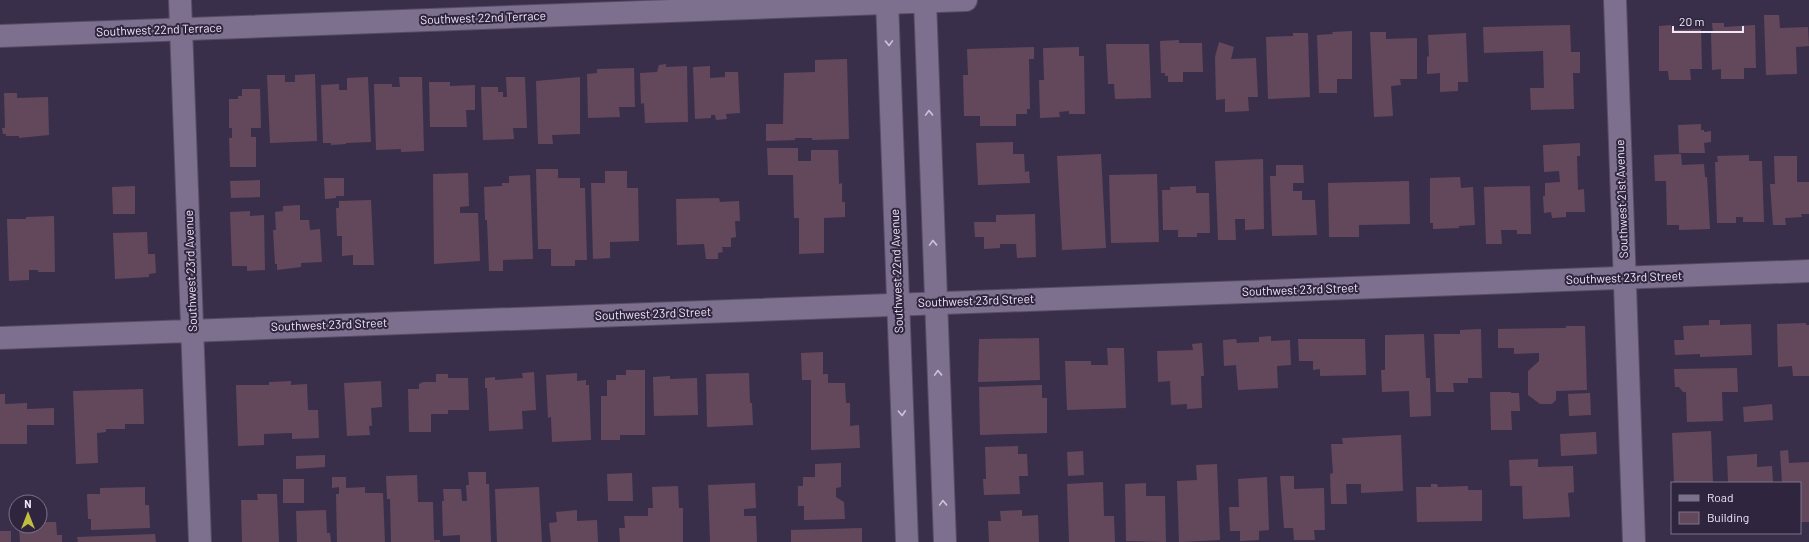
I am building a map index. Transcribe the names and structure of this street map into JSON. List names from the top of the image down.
{
  "streets": {
    "street": [
      "Southwest 22nd Terrace",
      "Southwest 21st Avenue",
      "Southwest 23rd Avenue",
      "Southwest 22nd Avenue",
      "Southwest 23rd Street"
    ]
  },
  "crossings": [
    ["Southwest 22nd Terrace", "Southwest 23rd Avenue"],
    ["Southwest 22nd Terrace", "Southwest 22nd Avenue"],
    ["Southwest 21st Avenue", "Southwest 23rd Street"],
    ["Southwest 23rd Avenue", "Southwest 23rd Street"],
    ["Southwest 22nd Avenue", "Southwest 23rd Street"]
  ],
  "legend": ["Road", "Building"],
  "scale_bar": "20 m",
  "north": "top"
}
